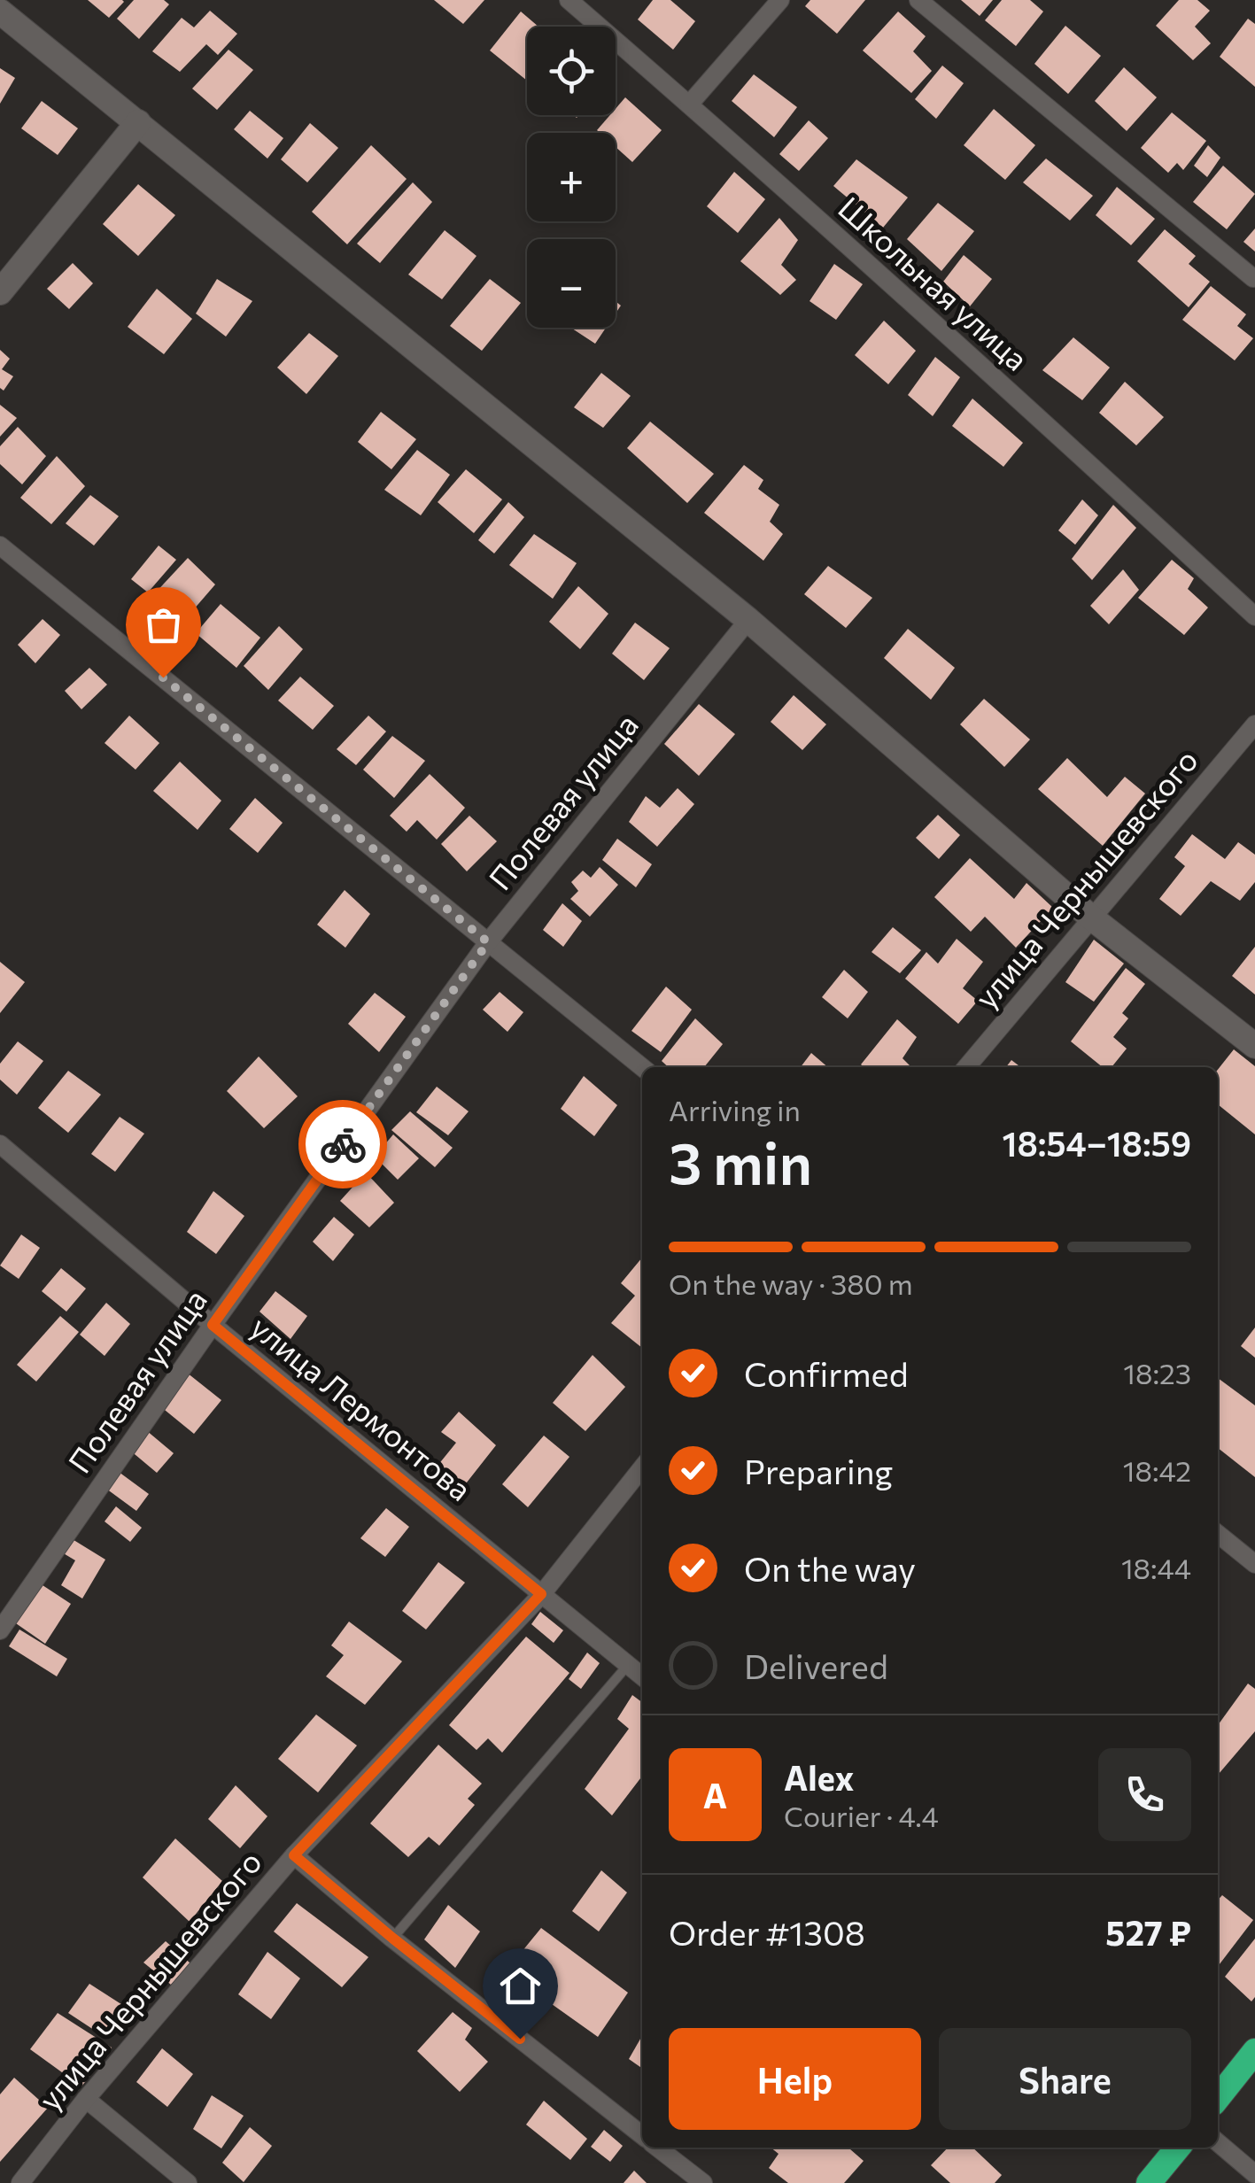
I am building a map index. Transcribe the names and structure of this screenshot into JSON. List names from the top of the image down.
{
  "streets": {
    "street": [
      "Школьная улица",
      "Полевая улица",
      "улица Чернышевского",
      "улица Лермонтова"
    ]
  },
  "crossings": [
    ["Полевая улица", "улица Лермонтова"],
    ["улица Чернышевского", "улица Лермонтова"]
  ],
  "page": {
    "map_buttons": ["+", "−"],
    "heading": ["3 min", "Arriving in", "18:54–18:59"],
    "panel": [
      "Alex",
      "Courier · 4.4",
      "Order #1308",
      "527 ₽"
    ],
    "bar": "On the way · 380 m",
    "list": [
      ["Confirmed", "18:23"],
      ["Preparing", "18:42"],
      ["On the way", "18:44"],
      "Delivered"
    ],
    "round": "A",
    "buttons": ["Help", "Share"]
  }
}
